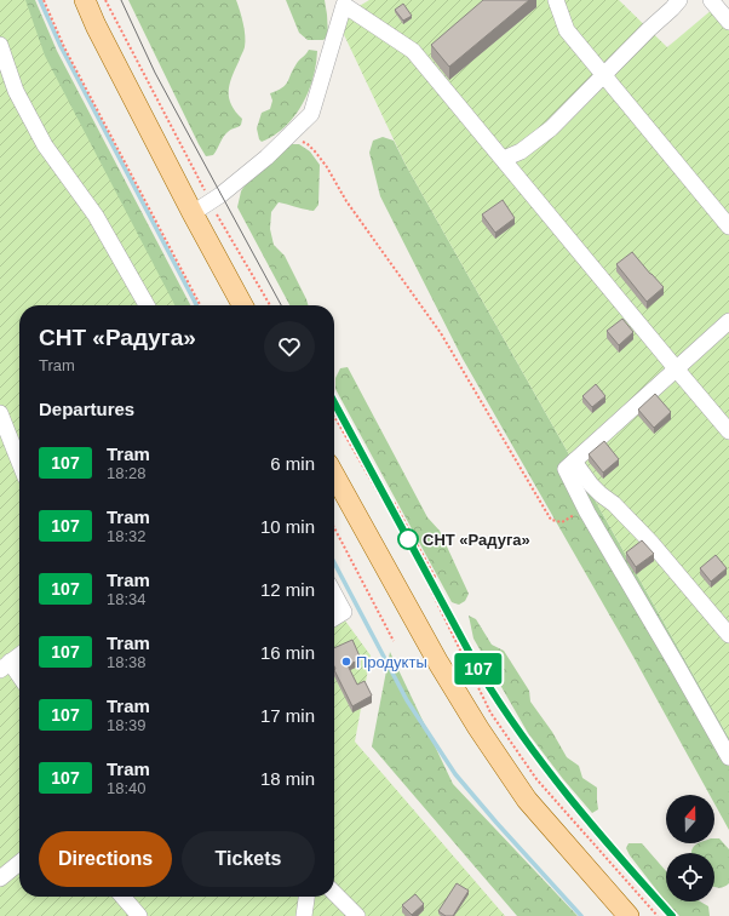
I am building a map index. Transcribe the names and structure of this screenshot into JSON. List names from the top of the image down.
{
  "places": ["СНТ «Радуга»", "Продукты"],
  "lines": ["tram line 107"],
  "north": "top",
  "page": {
    "on_map": "107",
    "heading": [
      ["СНТ «Радуга»", "Tram"],
      "Departures"
    ],
    "list": [
      {
        "mark": "107",
        "name": "Tram",
        "note": "18:28",
        "value": "6 min"
      },
      {
        "mark": "107",
        "name": "Tram",
        "note": "18:32",
        "value": "10 min"
      },
      {
        "mark": "107",
        "name": "Tram",
        "note": "18:34",
        "value": "12 min"
      },
      {
        "mark": "107",
        "name": "Tram",
        "note": "18:38",
        "value": "16 min"
      },
      {
        "mark": "107",
        "name": "Tram",
        "note": "18:39",
        "value": "17 min"
      },
      {
        "mark": "107",
        "name": "Tram",
        "note": "18:40",
        "value": "18 min"
      }
    ],
    "buttons": ["Directions", "Tickets"]
  }
}
